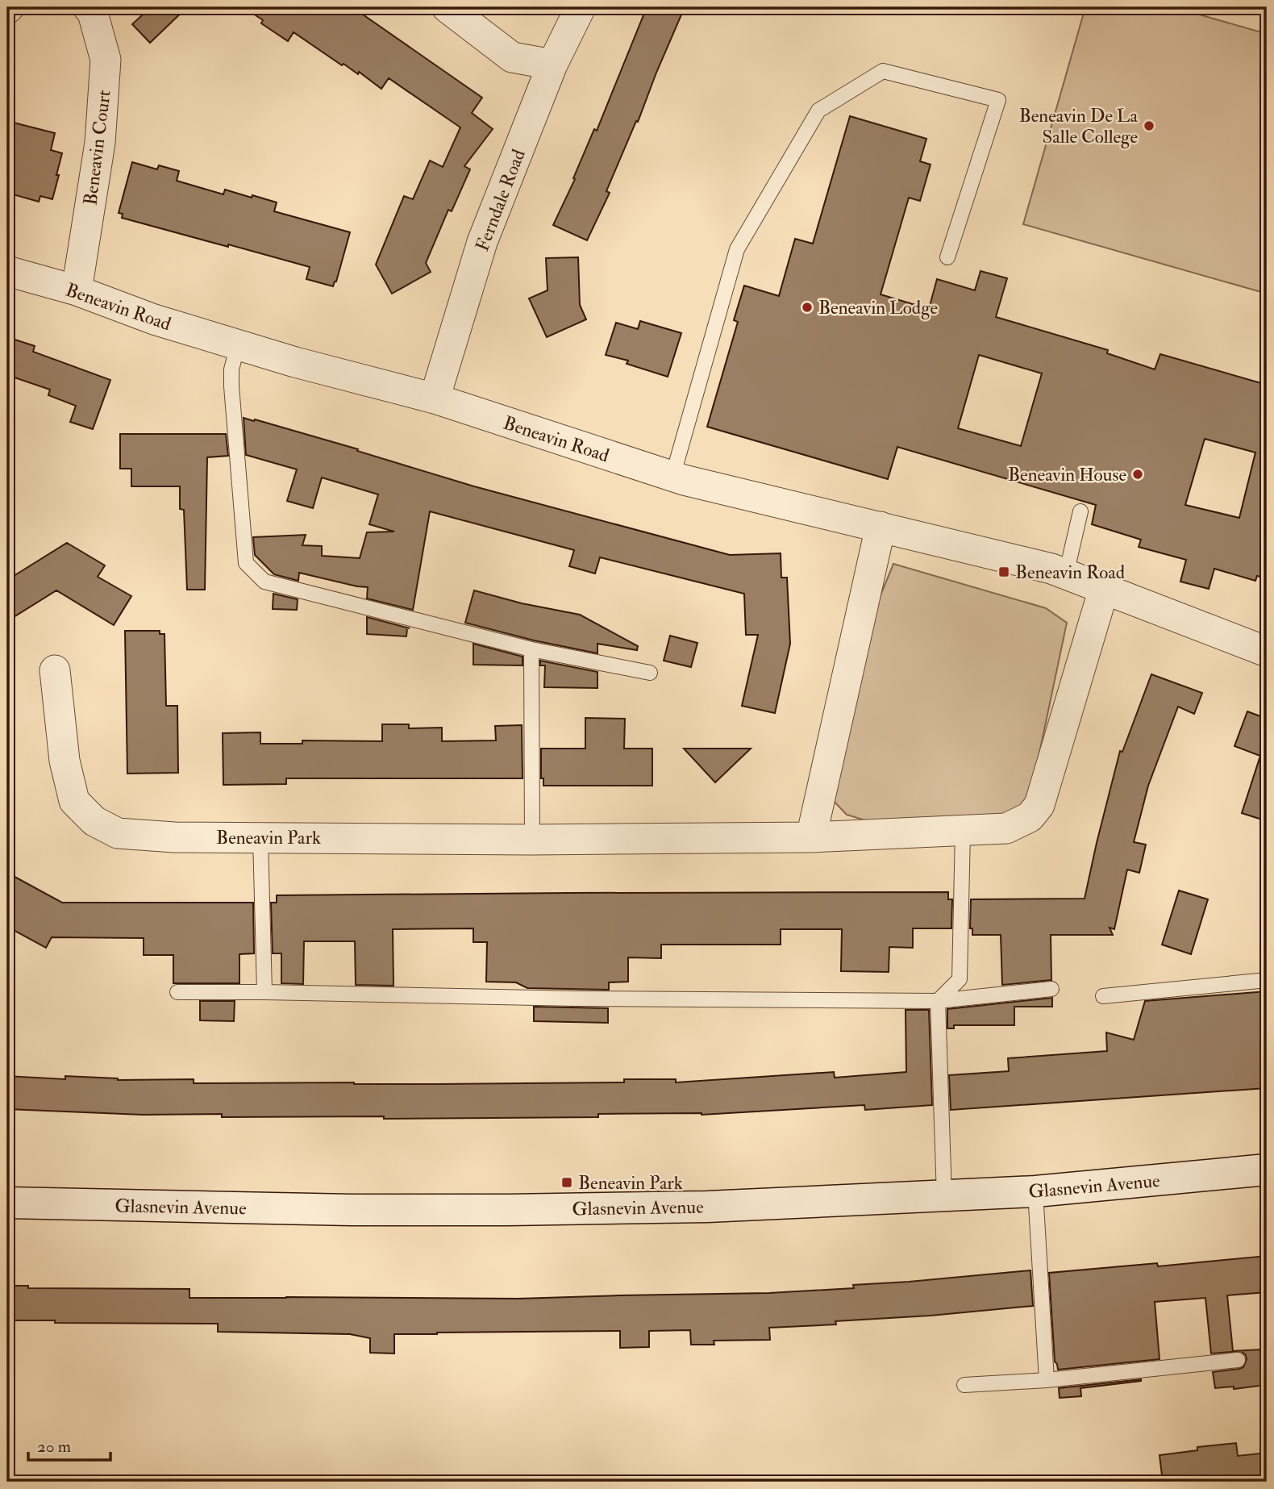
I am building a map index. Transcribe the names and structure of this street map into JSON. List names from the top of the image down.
{
  "streets": {
    "main road": ["Glasnevin Avenue"],
    "street": [
      "Beneavin Court",
      "Ferndale Road",
      "Beneavin Road",
      "Beneavin Park"
    ]
  },
  "crossings": [
    ["Beneavin Court", "Beneavin Road"],
    ["Ferndale Road", "Beneavin Road"],
    ["Beneavin Road", "Beneavin Park"]
  ],
  "places": {
    "other": ["Beneavin De La Salle College", "Beneavin Lodge", "Beneavin House"],
    "transit": ["Beneavin Road", "Beneavin Park"]
  },
  "scale_bar": "20 m"
}
